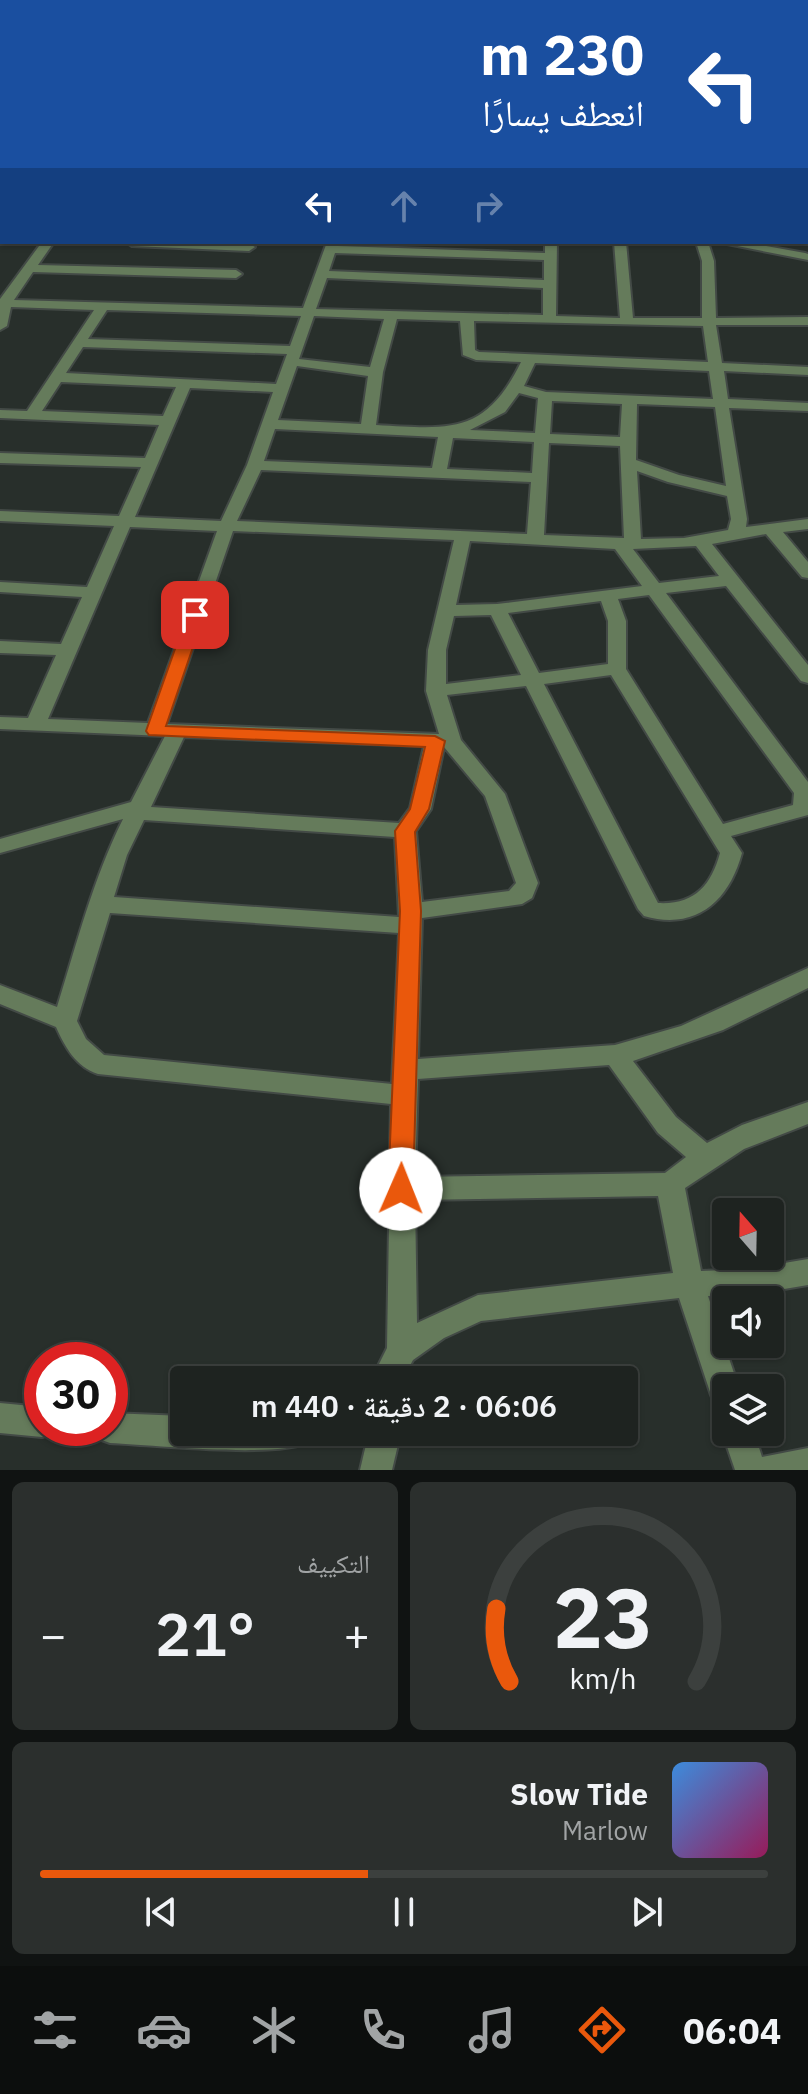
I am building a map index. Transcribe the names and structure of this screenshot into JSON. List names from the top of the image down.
{
  "north": "top",
  "page": {
    "turn": ["230 m", "انعطف يسارًا"],
    "limit": "30",
    "trip": "06:06 · 2 دقيقة · 440 m",
    "tile": "التكييف",
    "heat": ["−", "21°", "+"],
    "song": ["Slow Tide", "Marlow"],
    "tabs": "06:04",
    "gauge": ["23", "km/h"]
  }
}
